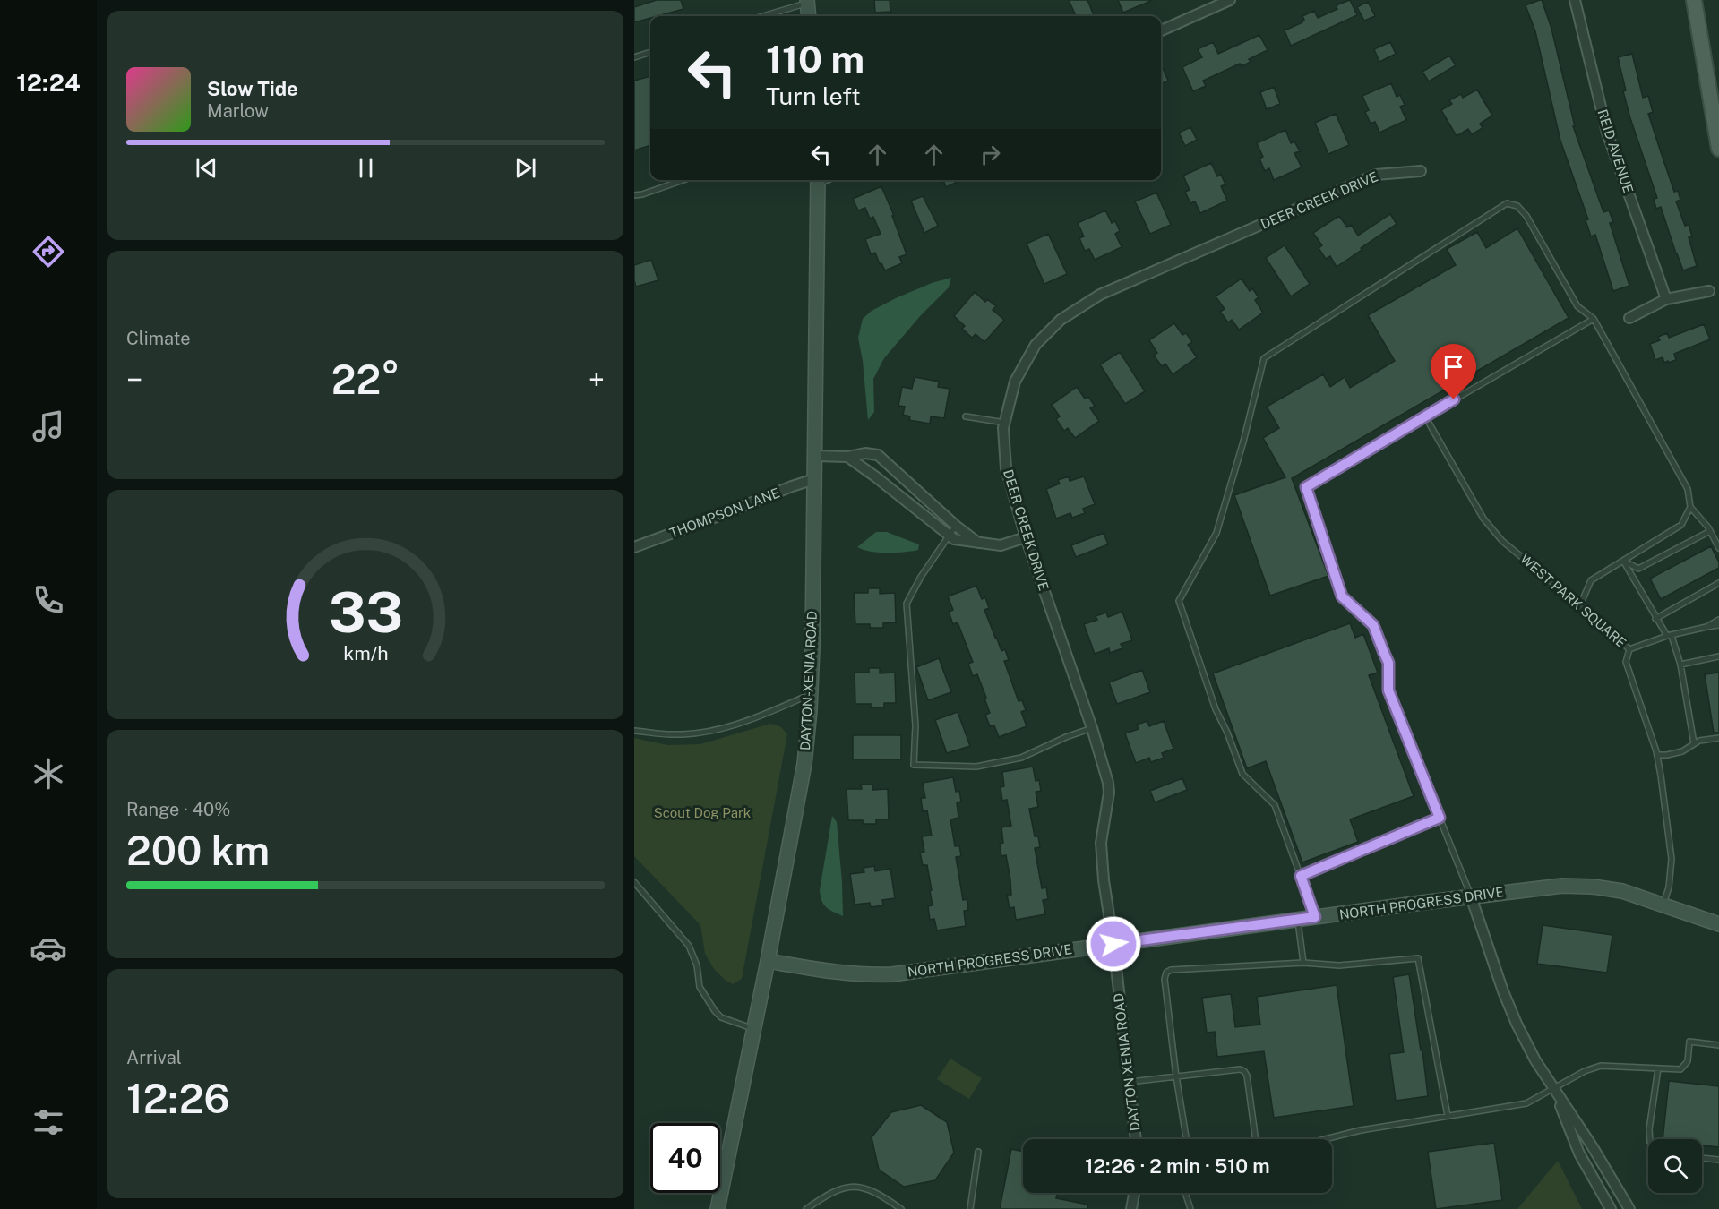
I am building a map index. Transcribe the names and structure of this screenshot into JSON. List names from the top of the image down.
{
  "streets": {
    "main road": ["DAYTON-XENIA ROAD", "NORTH PROGRESS DRIVE"],
    "street": [
      "REID AVENUE",
      "DEER CREEK DRIVE",
      "THOMPSON LANE",
      "DAYTON XENIA ROAD"
    ],
    "lane": ["WEST PARK SQUARE"]
  },
  "crossings": [
    ["DEER CREEK DRIVE", "NORTH PROGRESS DRIVE"],
    ["DEER CREEK DRIVE", "DAYTON XENIA ROAD"],
    ["THOMPSON LANE", "DAYTON-XENIA ROAD"],
    ["WEST PARK SQUARE", "NORTH PROGRESS DRIVE"],
    ["DAYTON-XENIA ROAD", "NORTH PROGRESS DRIVE"],
    ["NORTH PROGRESS DRIVE", "DAYTON XENIA ROAD"]
  ],
  "parks": ["Scout Dog Park"],
  "page": {
    "tabs": "12:24",
    "turn": ["110 m", "Turn left"],
    "song": ["Slow Tide", "Marlow"],
    "tile": [
      "Climate",
      ["Range · 40%", "200 km"],
      ["Arrival", "12:26"]
    ],
    "heat": ["−", "22°", "+"],
    "limit": "40",
    "trip": "12:26 · 2 min · 510 m",
    "gauge": ["33", "km/h"]
  }
}
